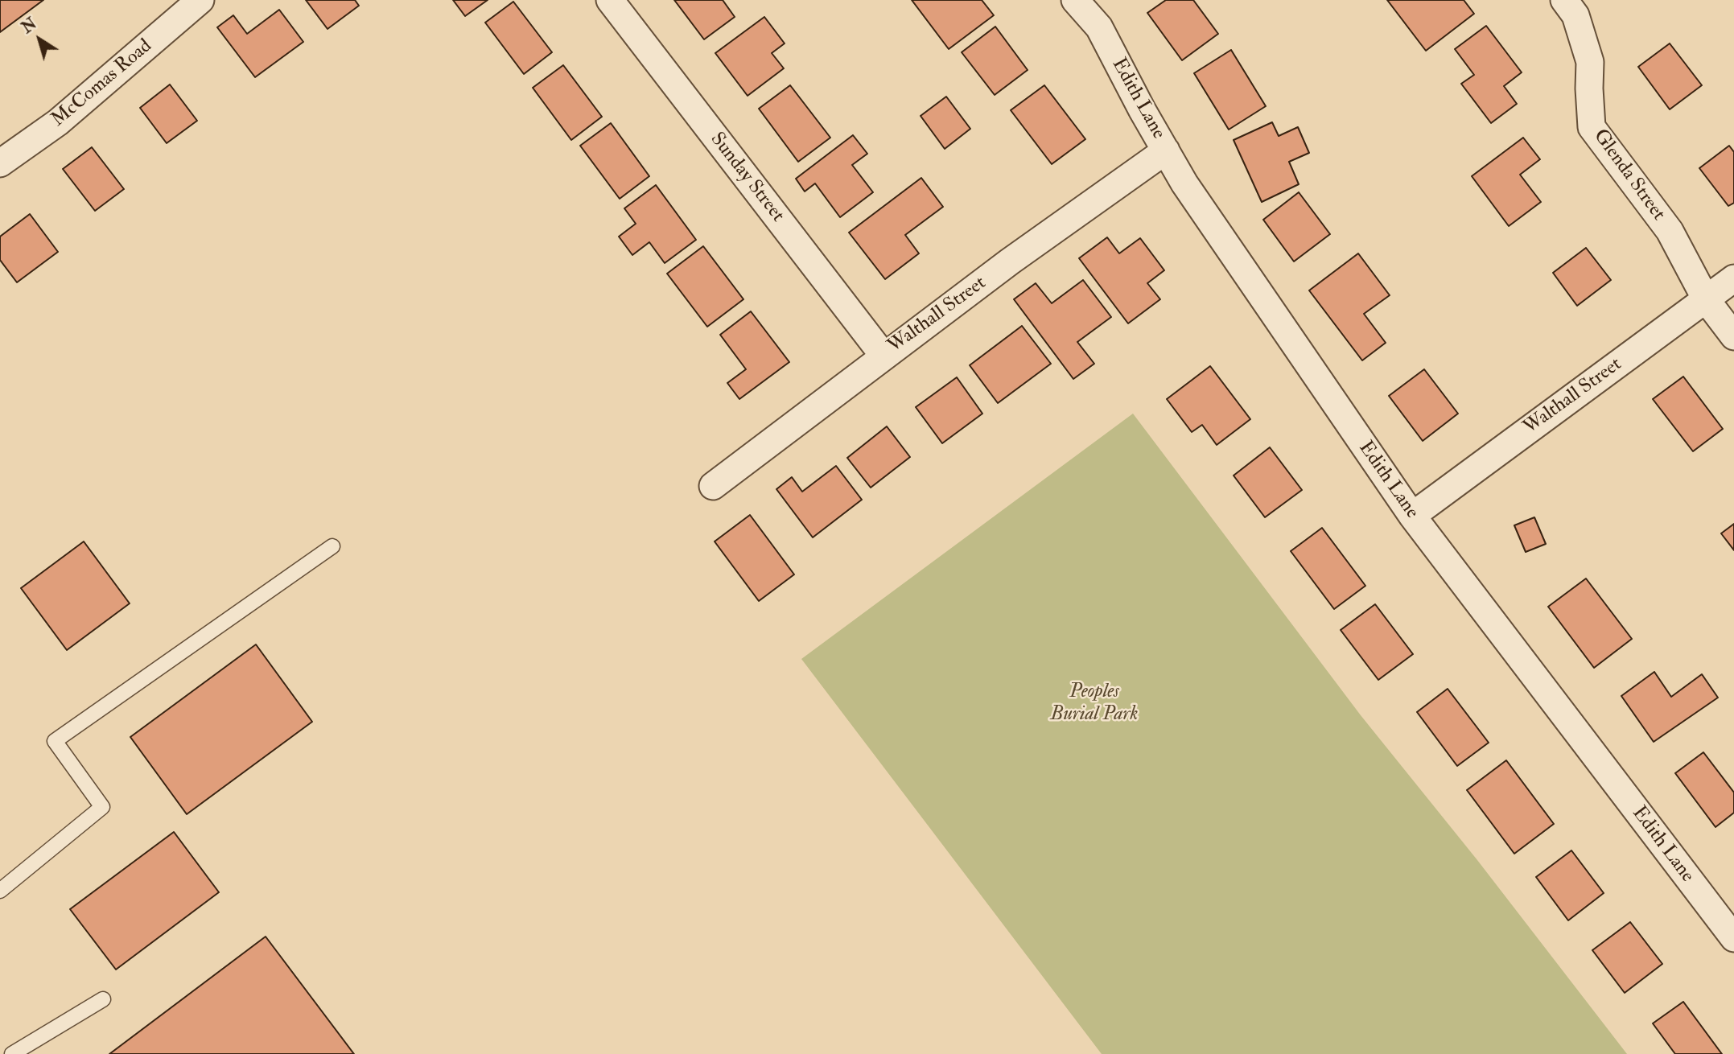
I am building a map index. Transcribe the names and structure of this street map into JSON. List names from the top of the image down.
{
  "streets": {
    "street": [
      "McComas Road",
      "Edith Lane",
      "Glenda Street",
      "Sunday Street",
      "Walthall Street"
    ]
  },
  "crossings": [
    ["Edith Lane", "Walthall Street"],
    ["Glenda Street", "Walthall Street"],
    ["Sunday Street", "Walthall Street"]
  ],
  "parks": ["Peoples Burial Park"],
  "north": "top left"
}
